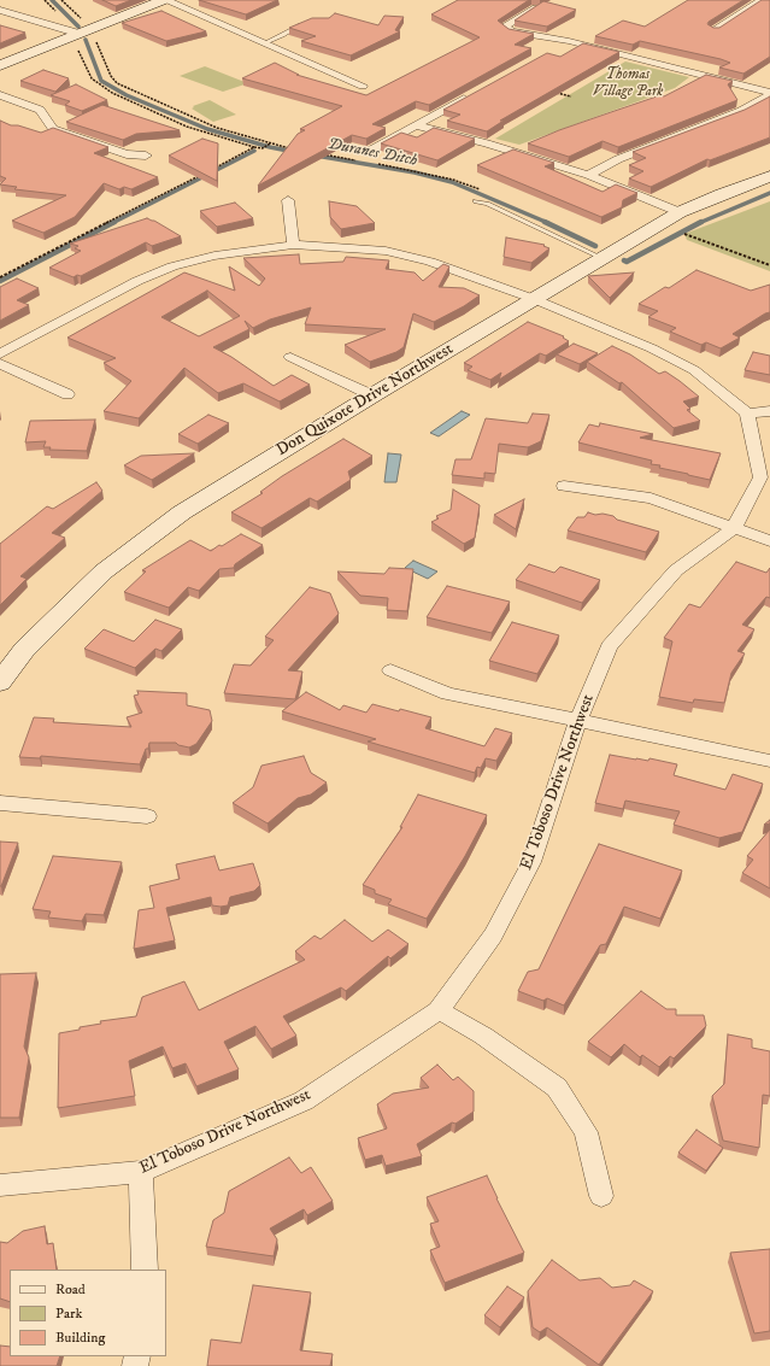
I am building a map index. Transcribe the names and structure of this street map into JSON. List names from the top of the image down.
{
  "streets": {
    "street": ["Don Quixote Drive Northwest", "El Toboso Drive Northwest"]
  },
  "water": ["Duranes Ditch"],
  "parks": ["Thomas Village Park"],
  "legend": ["Road", "Park", "Building"]
}
